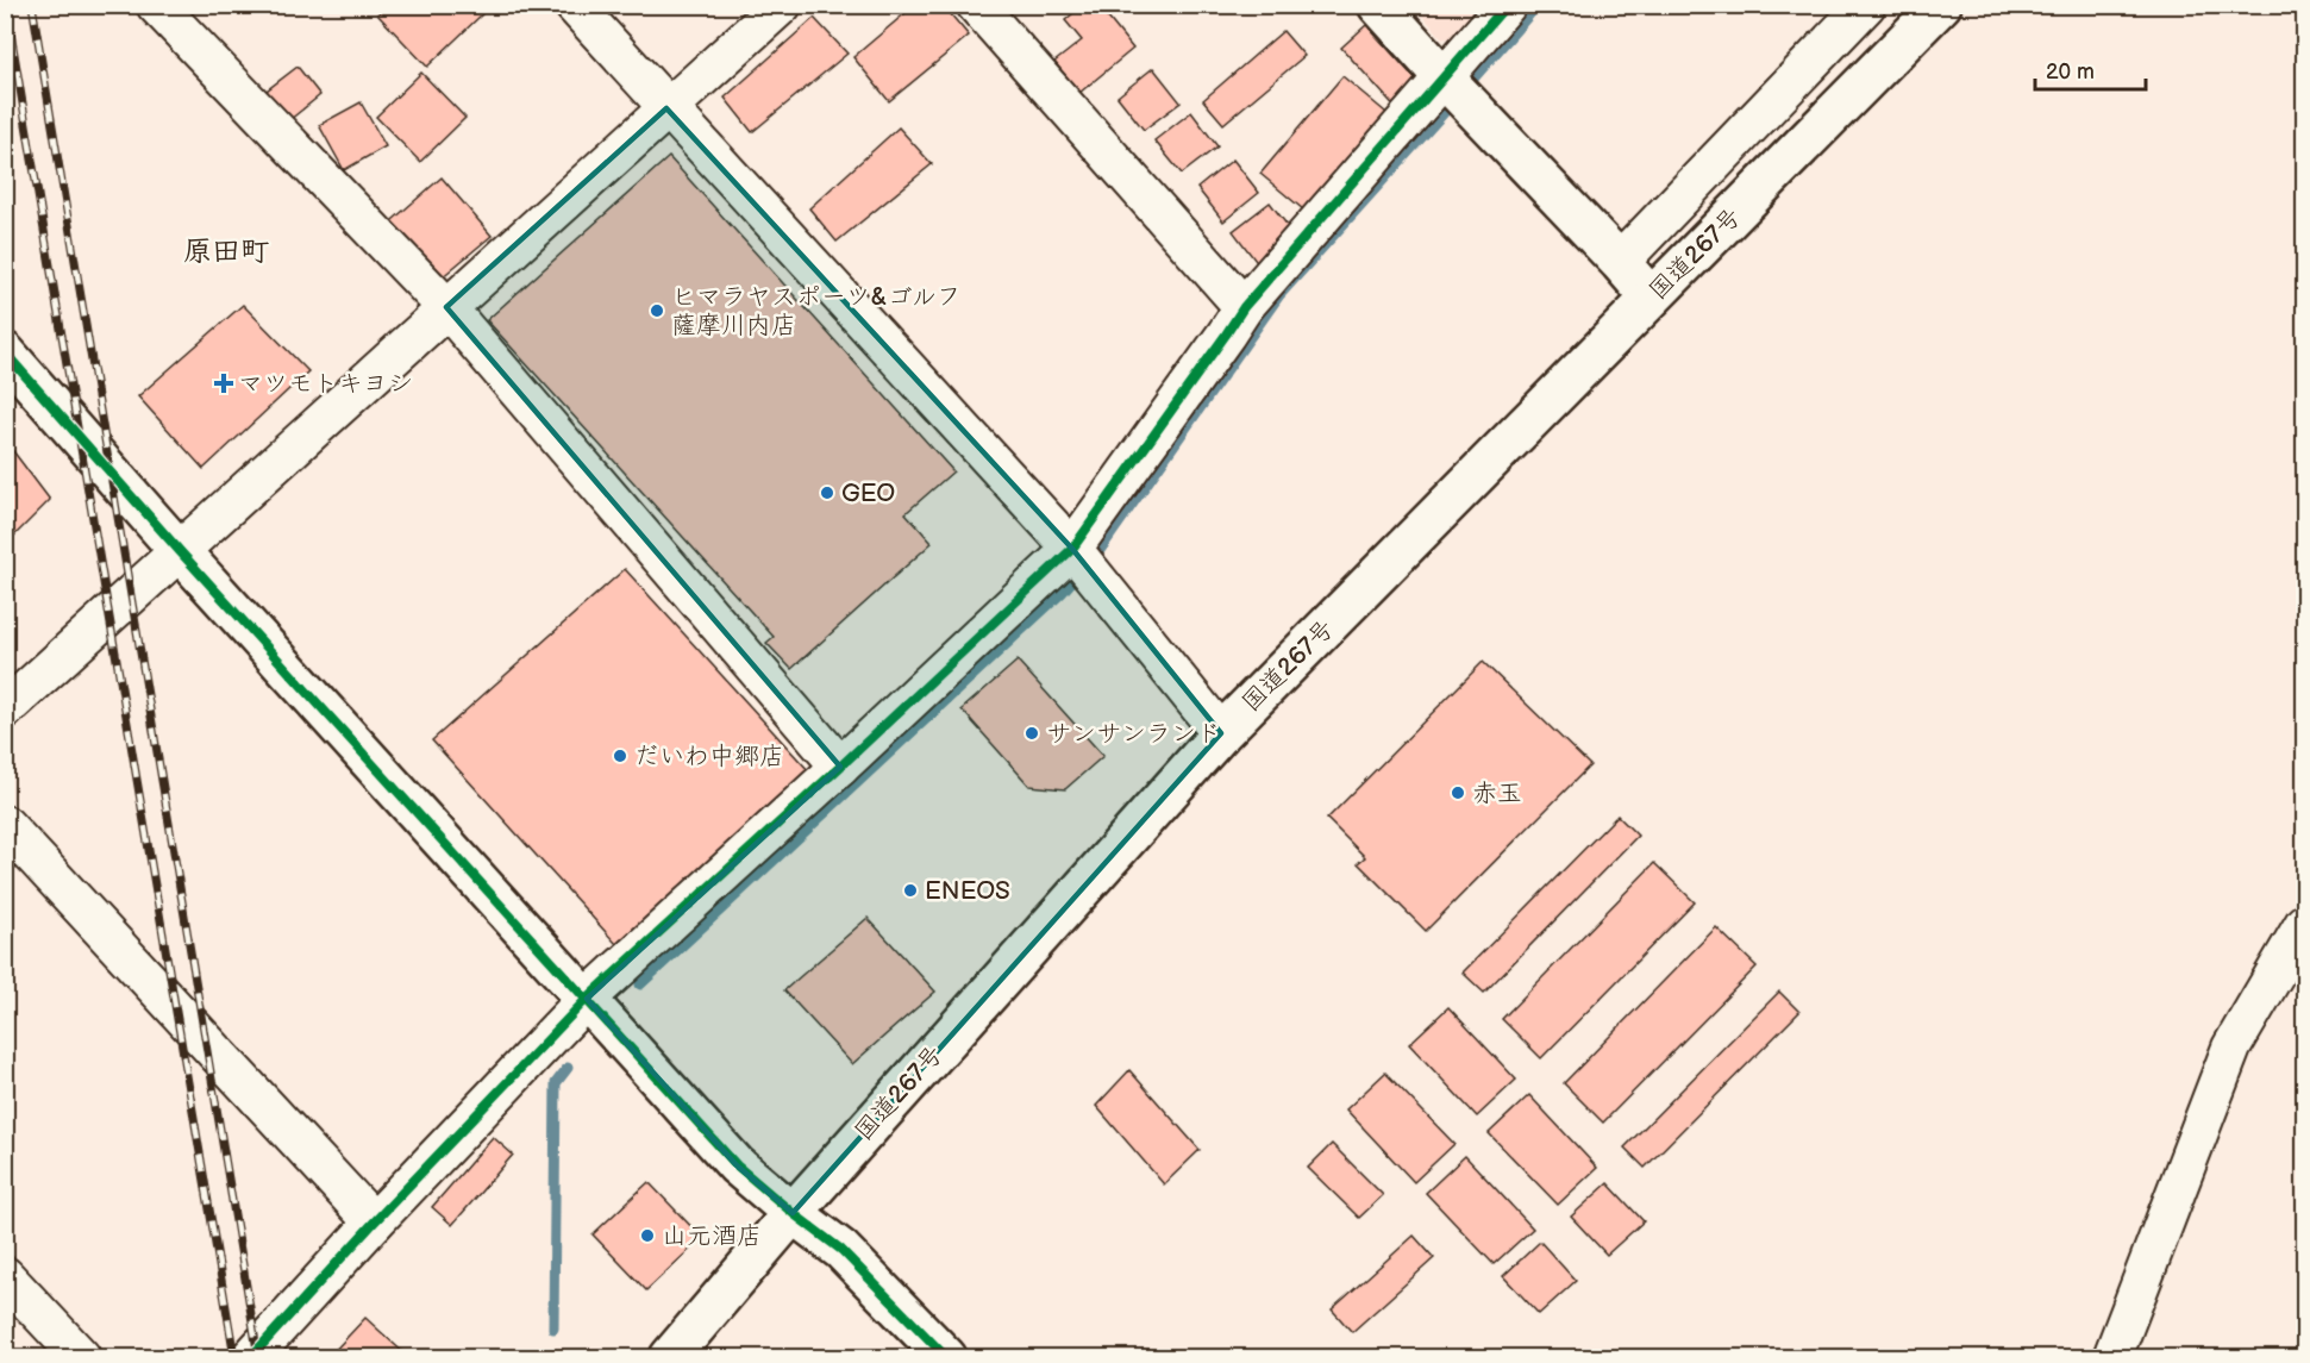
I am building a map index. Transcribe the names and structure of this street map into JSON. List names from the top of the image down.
{
  "streets": {
    "main road": ["国道267号"]
  },
  "districts": ["原田町"],
  "places": {
    "other": [
      "ヒマラヤスポーツ&ゴルフ 薩摩川内店",
      "GEO",
      "サンサンランド",
      "だいわ中郷店",
      "赤玉",
      "ENEOS",
      "山元酒店"
    ],
    "health": ["マツモトキヨシ"]
  },
  "scale_bar": "20 m"
}
